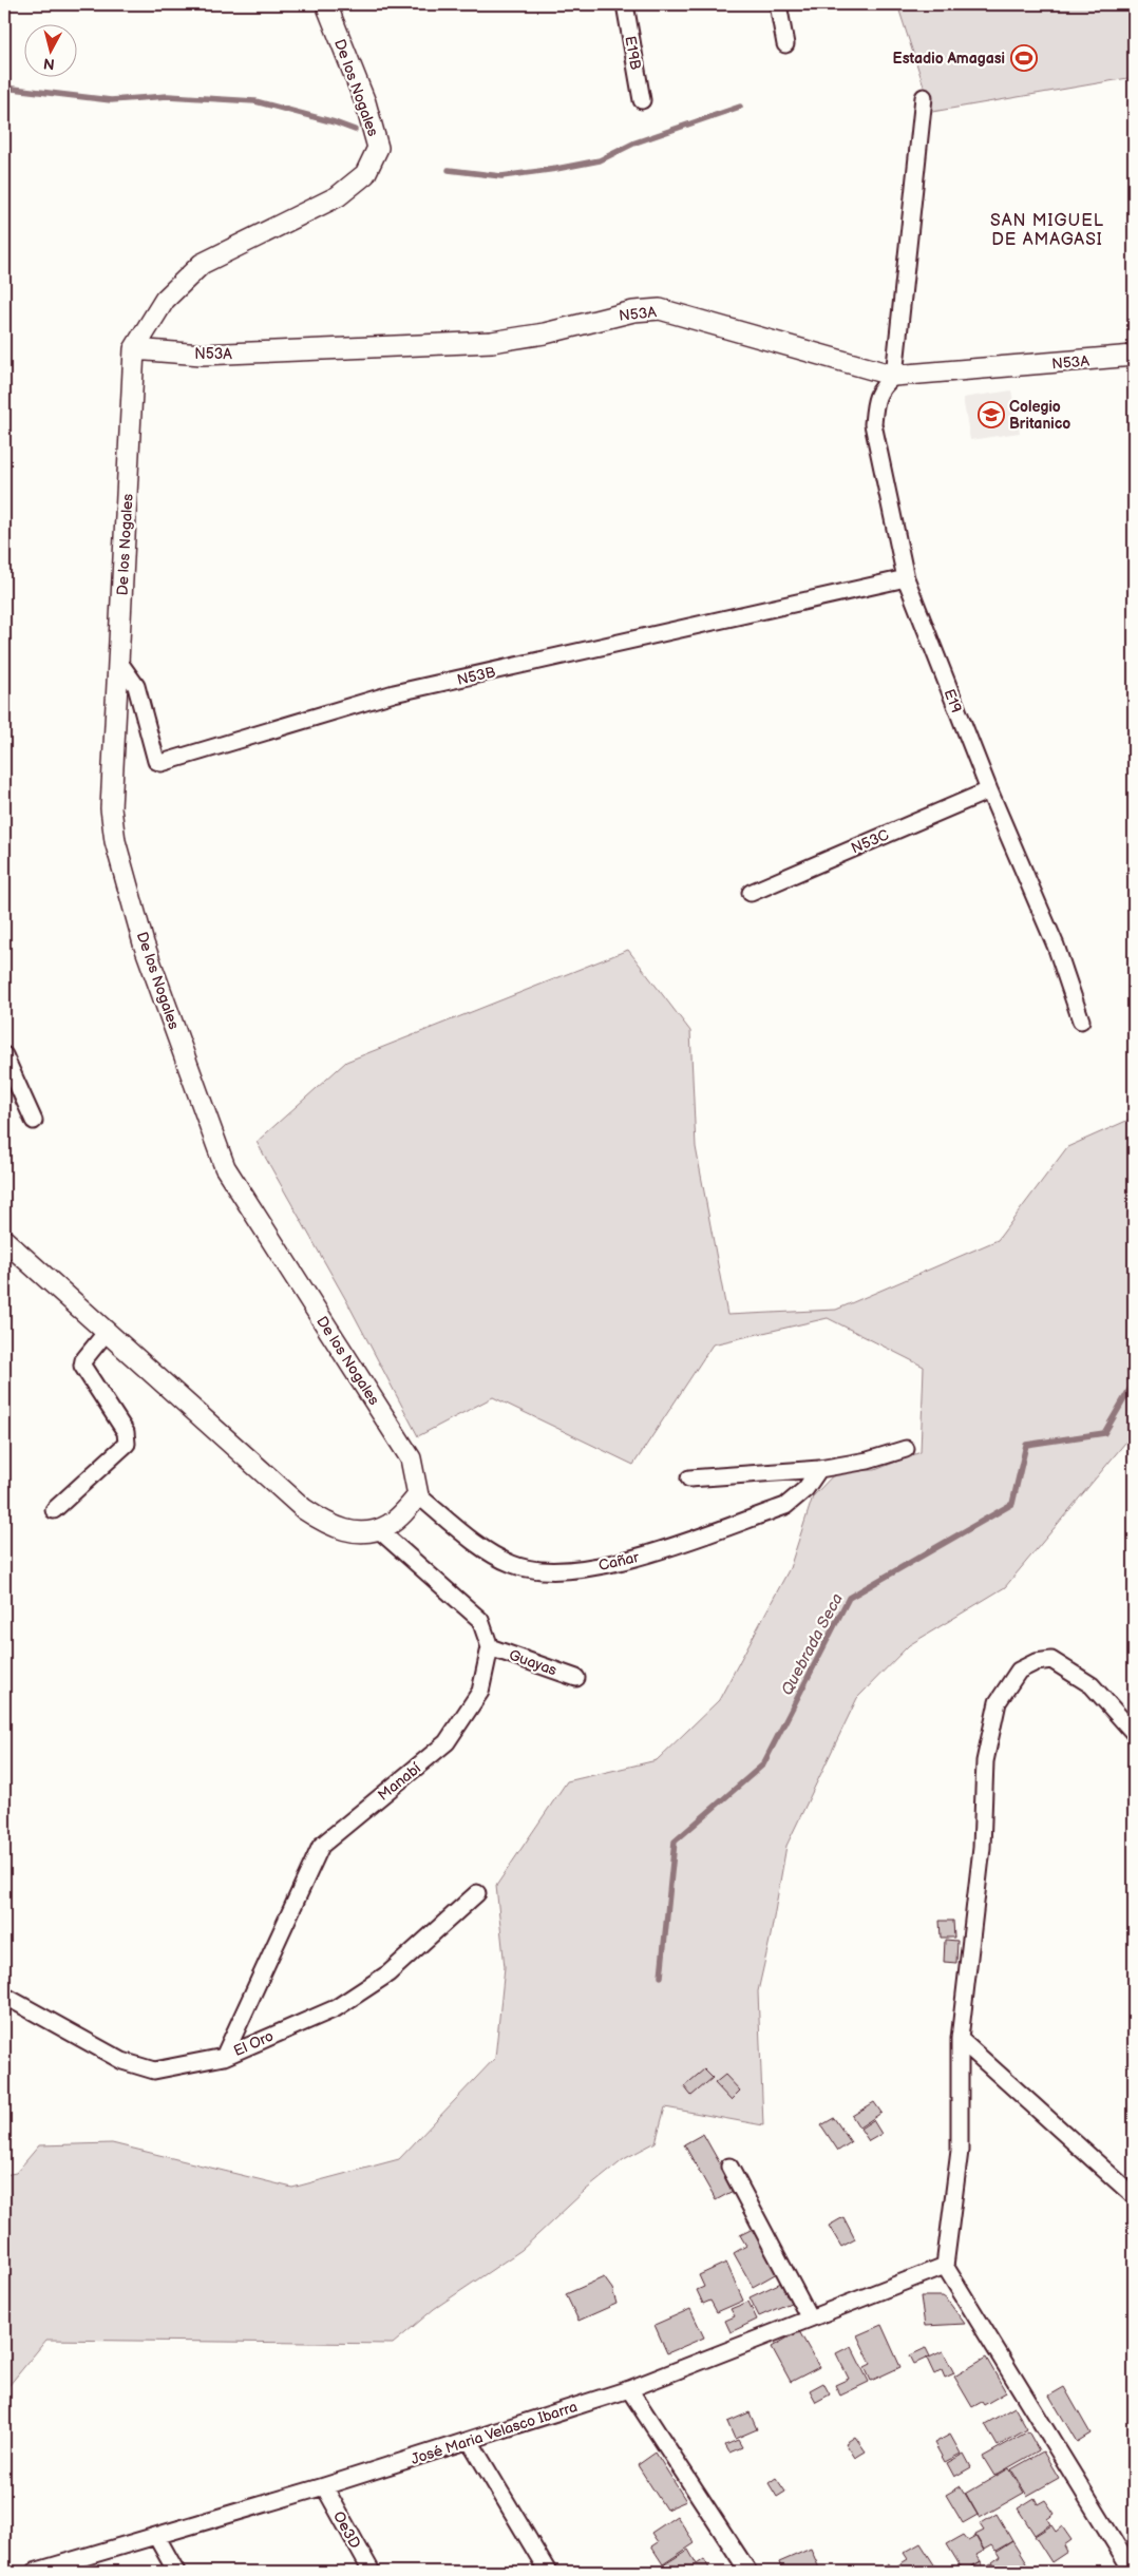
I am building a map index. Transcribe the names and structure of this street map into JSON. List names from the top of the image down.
{
  "streets": {
    "street": [
      "E19B",
      "De los Nogales",
      "N53A",
      "N53B",
      "E19",
      "N53C",
      "Cañar",
      "Guayas",
      "Manabí",
      "El Oro",
      "José Maria Velasco Ibarra",
      "Oe3D"
    ]
  },
  "crossings": [
    ["De los Nogales", "N53A"],
    ["De los Nogales", "N53B"],
    ["De los Nogales", "Cañar"],
    ["N53A", "E19"],
    ["N53B", "E19"],
    ["E19", "N53C"],
    ["Guayas", "Manabí"],
    ["Manabí", "El Oro"],
    ["José Maria Velasco Ibarra", "Oe3D"]
  ],
  "districts": ["SAN MIGUEL DE AMAGASI"],
  "water": ["Quebrada Seca"],
  "places": {
    "sports": ["Estadio Amagasi"],
    "school or university": ["Colegio Britanico"]
  },
  "north": "bottom"
}
